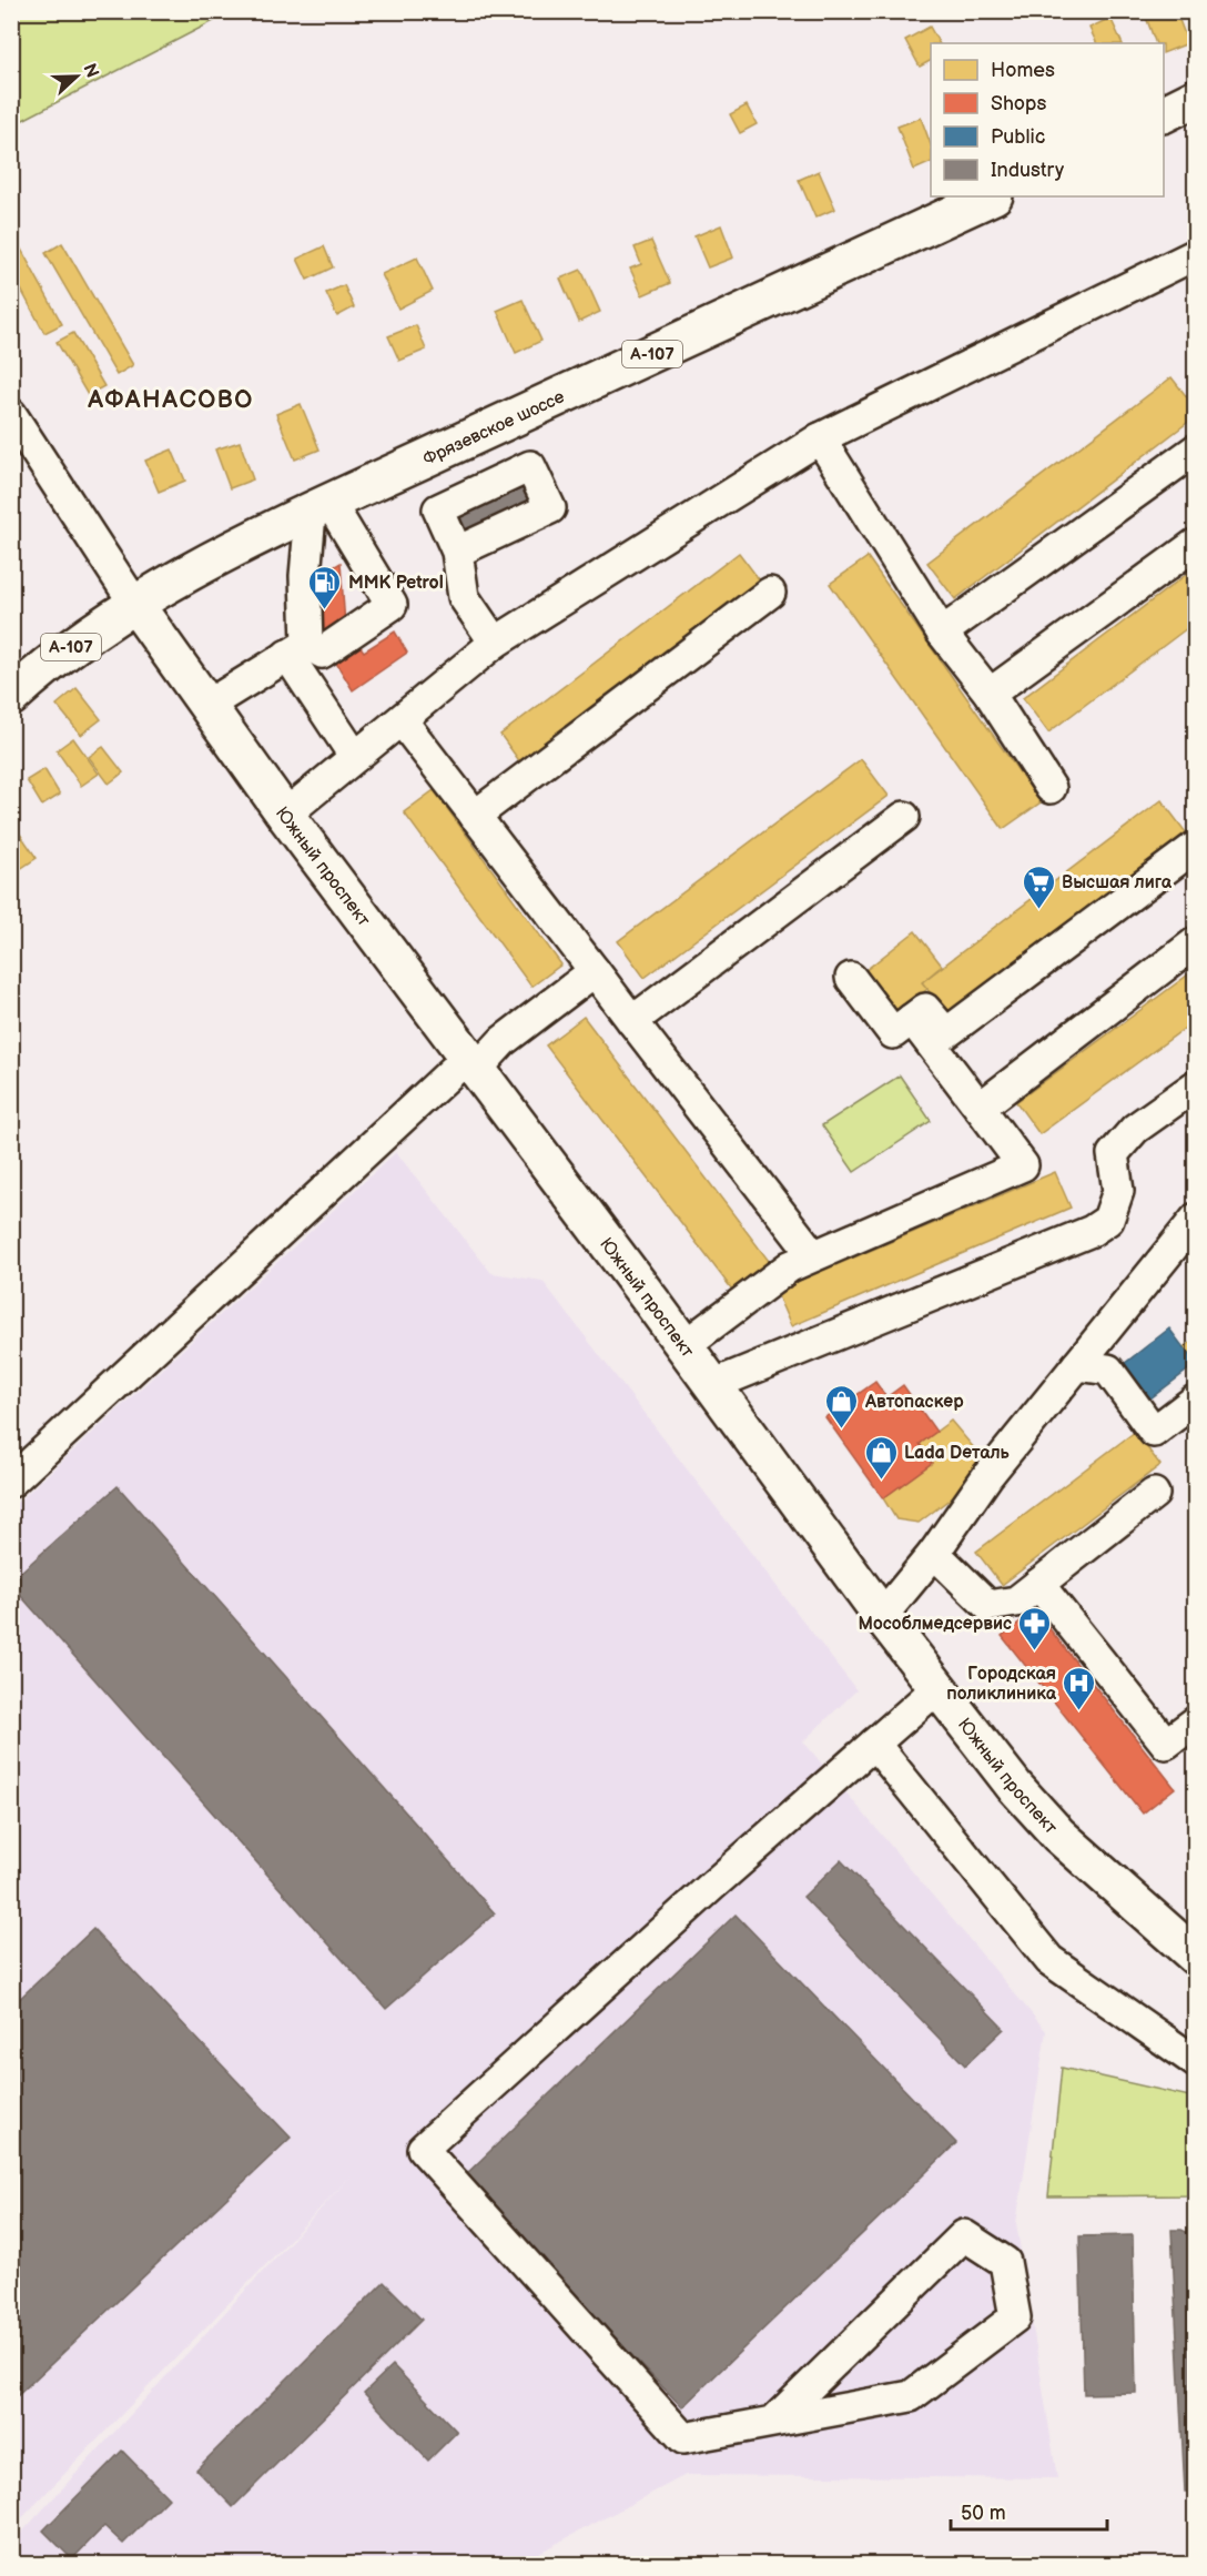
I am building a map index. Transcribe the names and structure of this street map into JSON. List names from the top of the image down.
{
  "streets": {
    "main road": ["А-107", "Фрязевское шоссе", "Южный проспект"]
  },
  "crossings": [
    ["Фрязевское шоссе", "Южный проспект"]
  ],
  "districts": ["АФАНАСОВО"],
  "places": {
    "fuel station": ["MMK Petrol"],
    "supermarket": ["Высшая лига"],
    "shop": ["Автопаскер", "Lada Dеталь"],
    "pharmacy": ["Мособлмедсервис"],
    "hospital": ["Городская поликлиника"]
  },
  "legend": [
    "Homes",
    "Shops",
    "Public",
    "Industry"
  ],
  "scale_bar": "50 m",
  "north": "right"
}
